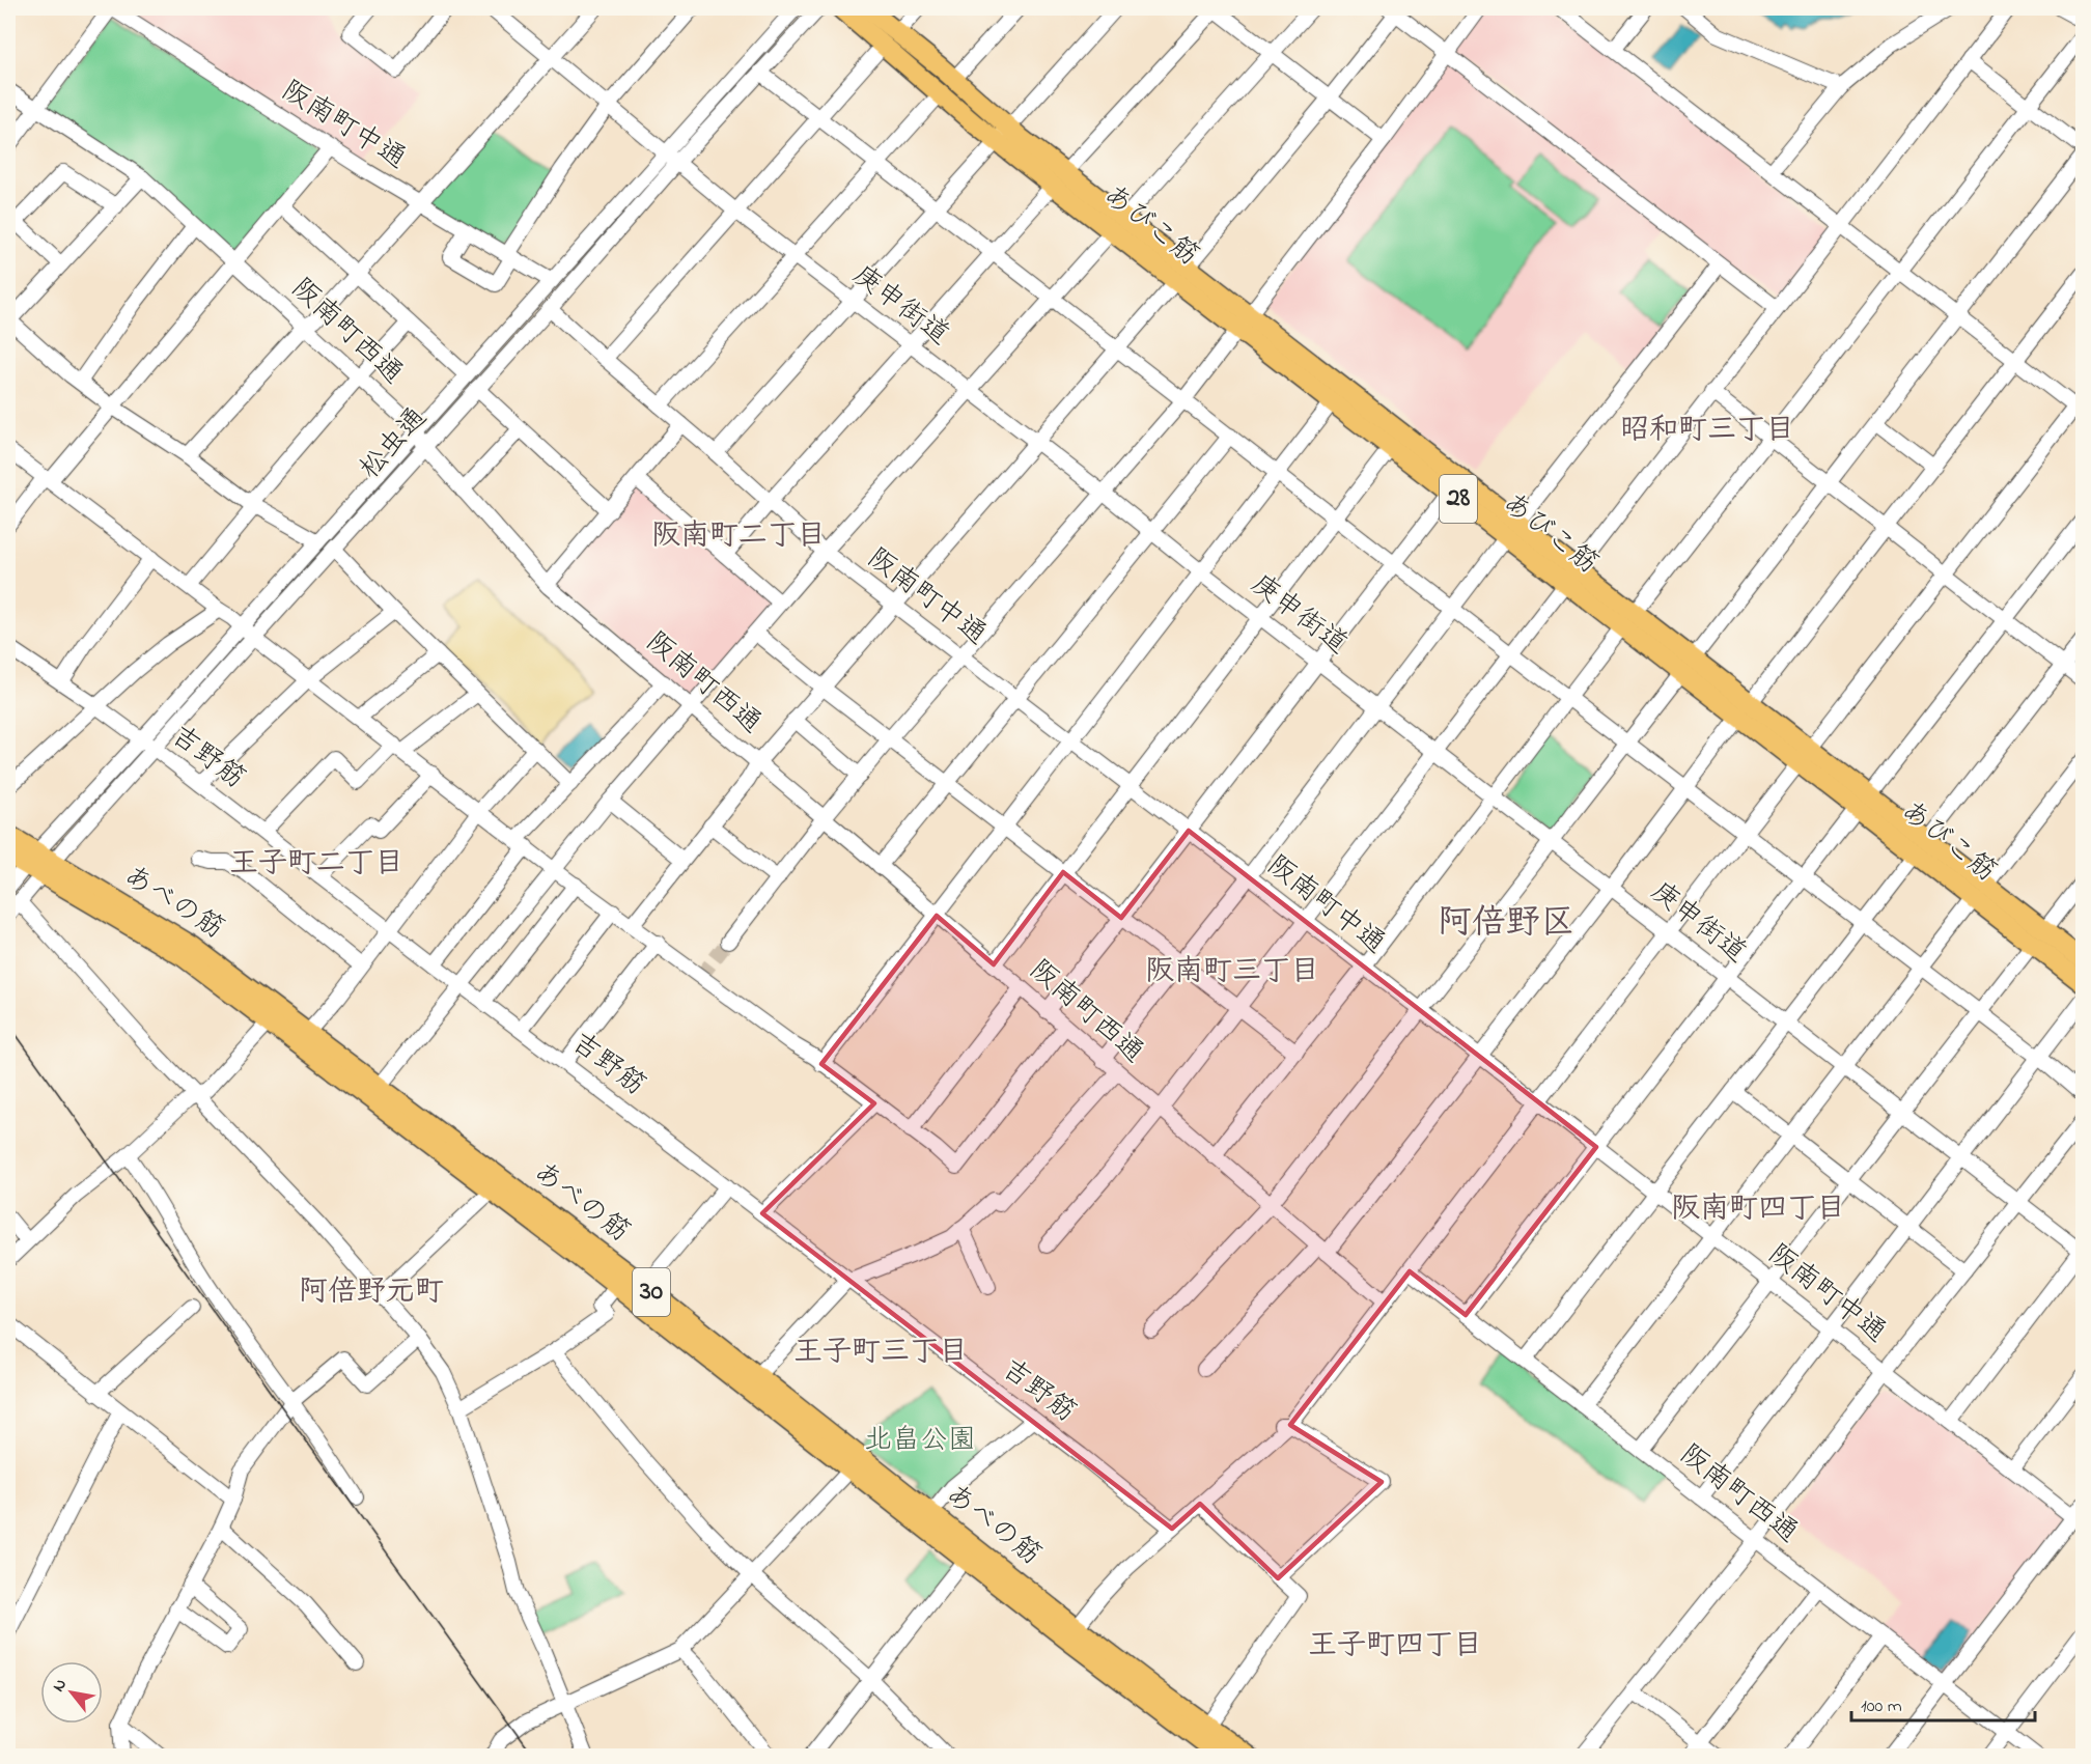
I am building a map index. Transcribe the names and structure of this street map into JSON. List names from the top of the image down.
{
  "streets": {
    "main road": [
      "あびこ筋",
      "28",
      "あべの筋",
      "30"
    ],
    "street": [
      "阪南町中通",
      "庚申街道",
      "阪南町西通",
      "松虫通",
      "吉野筋"
    ]
  },
  "crossings": [
    ["阪南町中通", "松虫通"],
    ["庚申街道", "松虫通"],
    ["阪南町西通", "松虫通"],
    ["松虫通", "吉野筋"],
    ["松虫通", "あべの筋"]
  ],
  "districts": [
    "昭和町三丁目",
    "阪南町二丁目",
    "王子町二丁目",
    "阿倍野区",
    "阪南町三丁目",
    "阪南町四丁目",
    "阿倍野元町",
    "王子町三丁目",
    "王子町四丁目"
  ],
  "parks": ["北畠公園"],
  "scale_bar": "100 m",
  "north": "top left"
}
